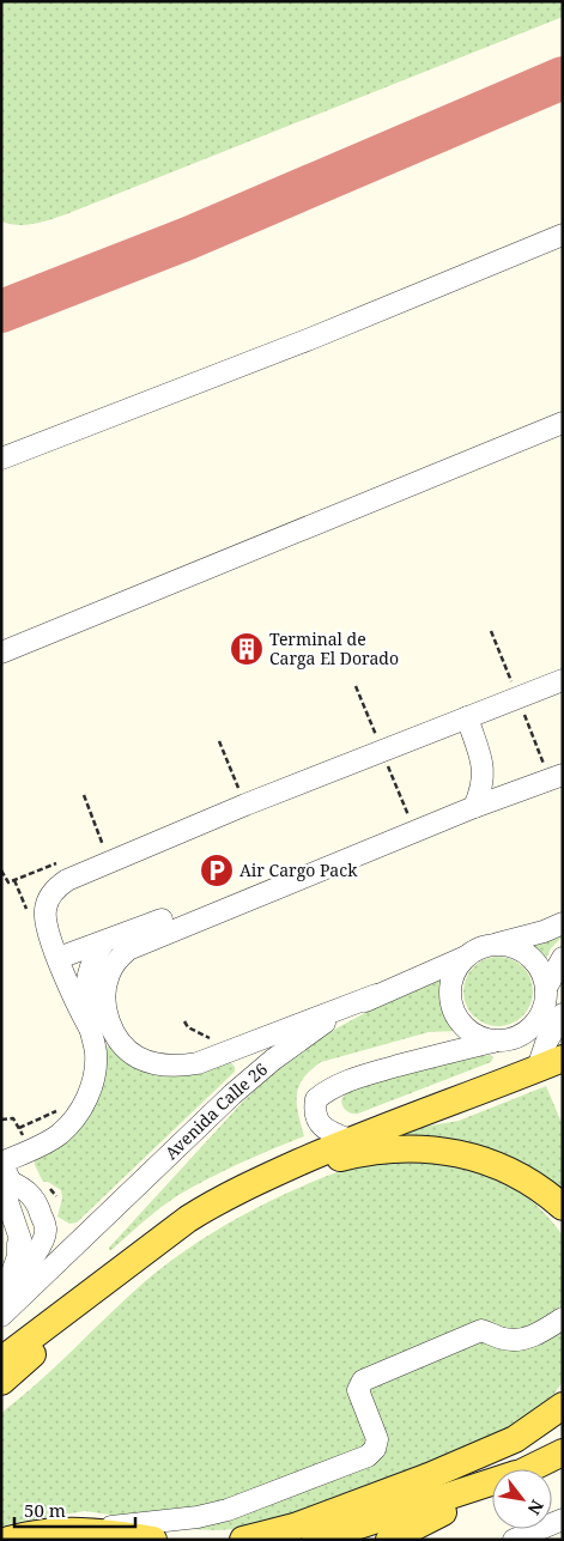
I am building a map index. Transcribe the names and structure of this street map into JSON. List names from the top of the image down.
{
  "streets": {
    "street": ["Avenida Calle 26"]
  },
  "places": {
    "building": ["Terminal de Carga El Dorado"],
    "parking": ["Air Cargo Pack"]
  },
  "scale_bar": "50 m",
  "north": "bottom right"
}
